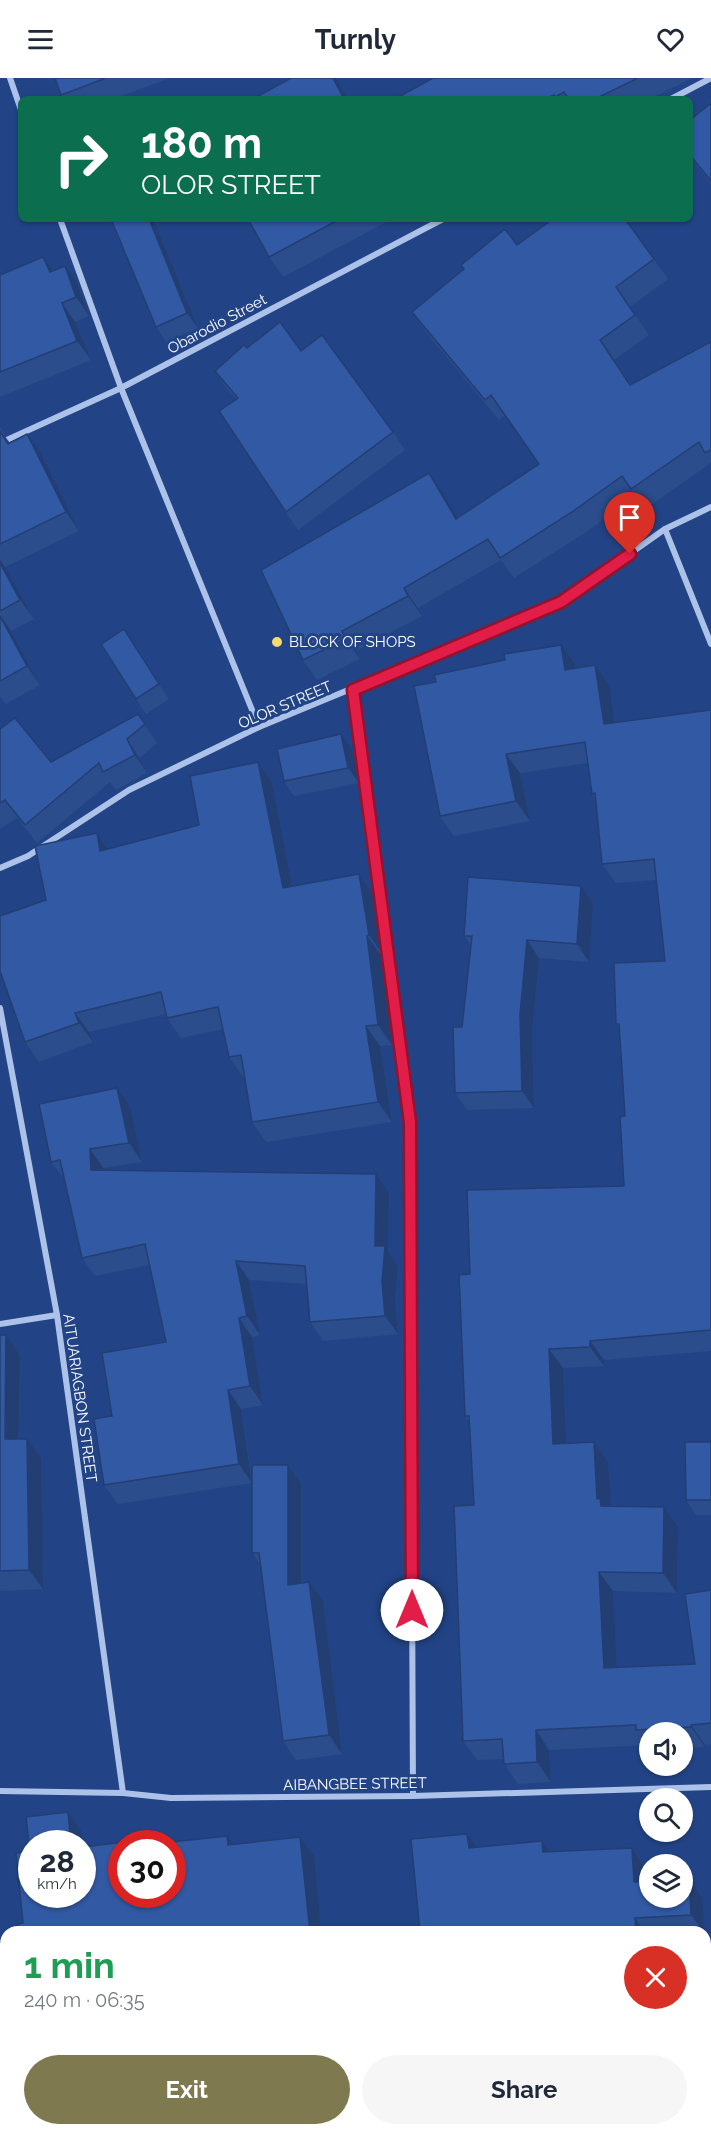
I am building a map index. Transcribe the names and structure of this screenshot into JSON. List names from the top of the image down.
{
  "streets": {
    "street": [
      "Obarodio Street",
      "OLOR STREET",
      "AITUARIAGBON STREET",
      "AIBANGBEE STREET"
    ]
  },
  "crossings": [
    ["AITUARIAGBON STREET", "AIBANGBEE STREET"]
  ],
  "places": ["BLOCK OF SHOPS"],
  "page": {
    "header": "Turnly",
    "turn": ["180 m", "OLOR STREET"],
    "speed": "28 km/h",
    "limit": "30",
    "heading": ["1 min", "240 m · 06:35"],
    "buttons": ["Exit", "Share"]
  }
}
